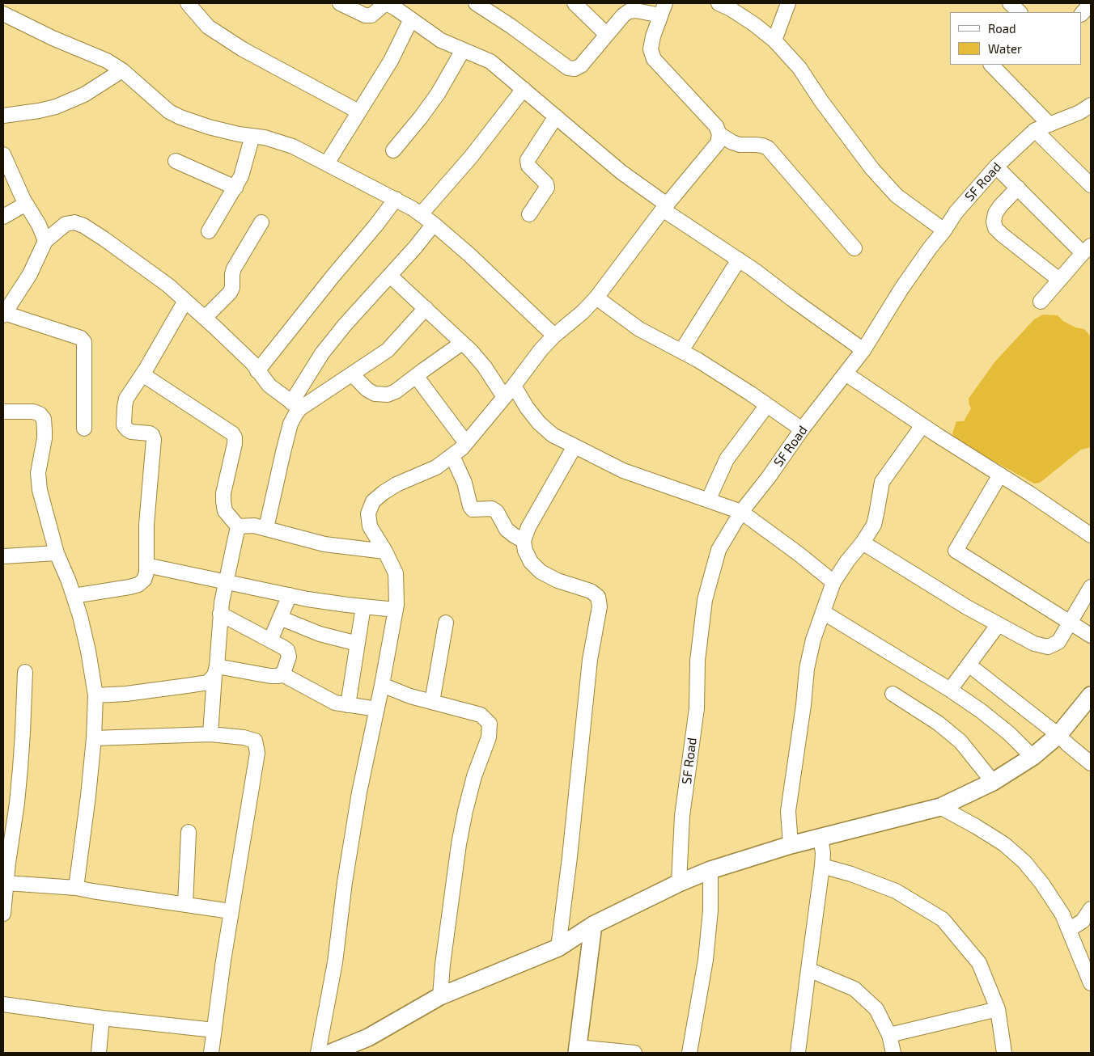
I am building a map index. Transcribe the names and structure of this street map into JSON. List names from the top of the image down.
{
  "streets": {
    "street": ["SF Road"]
  },
  "legend": ["Road", "Water"]
}
